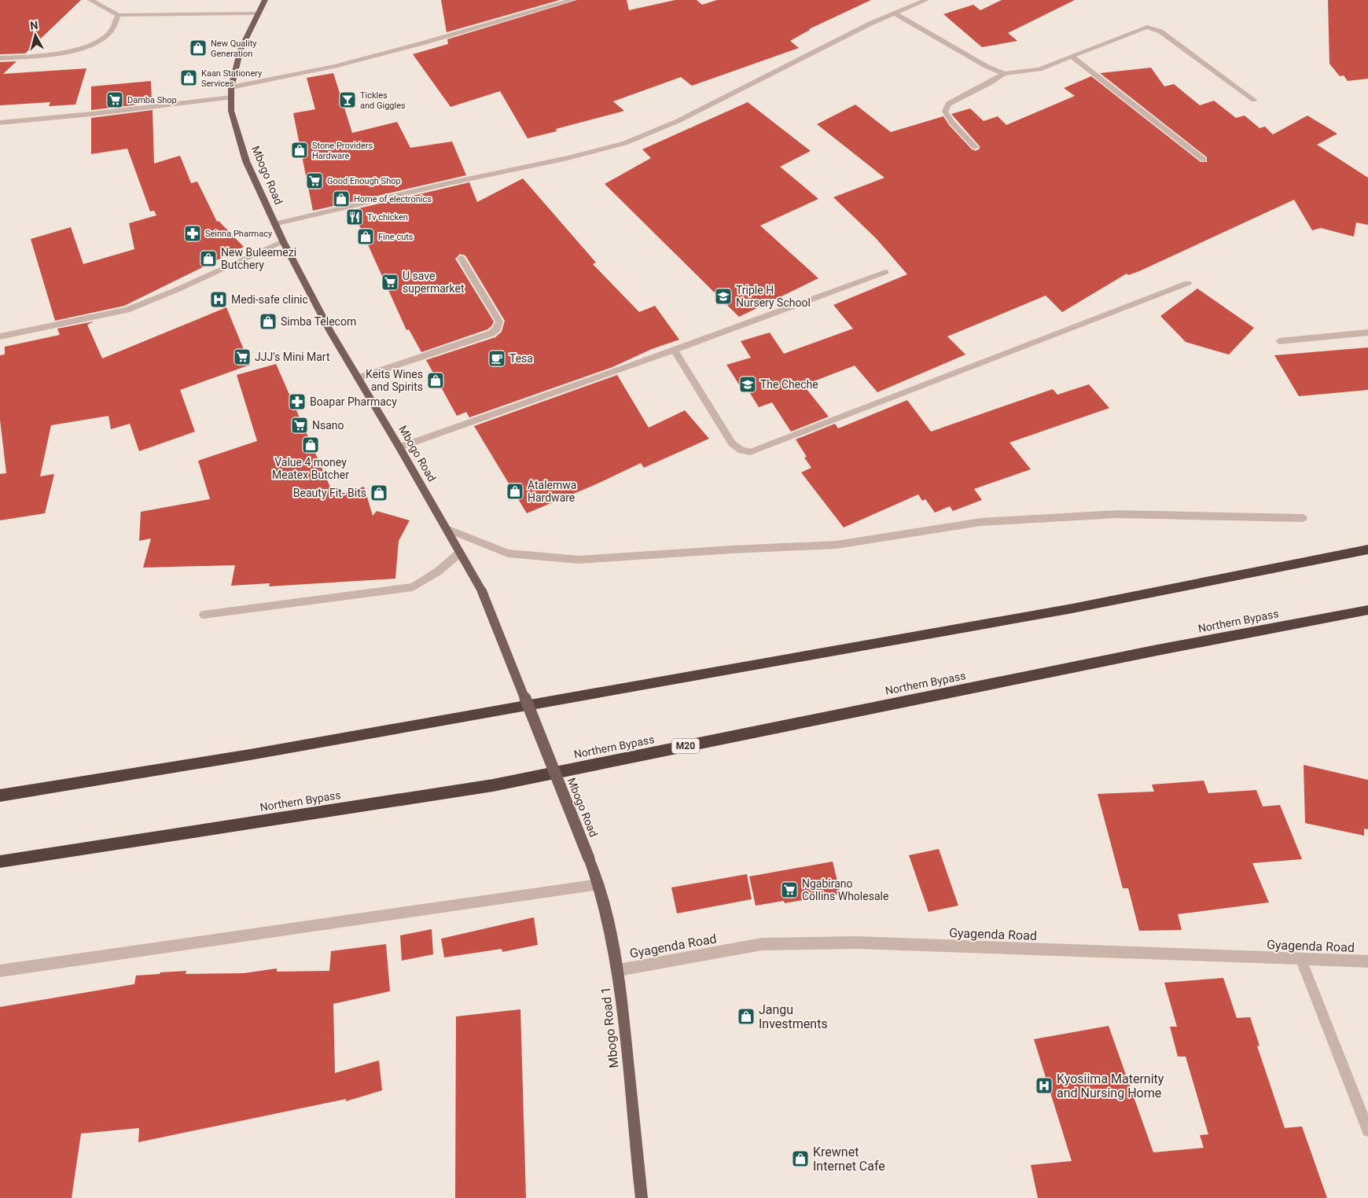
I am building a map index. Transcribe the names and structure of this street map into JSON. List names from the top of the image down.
{
  "streets": {
    "highway": ["Northern Bypass", "M20"],
    "main road": ["Mbogo Road", "Mbogo Road 1"],
    "street": ["Gyagenda Road"]
  },
  "crossings": [
    ["Mbogo Road", "Mbogo Road 1"],
    ["Gyagenda Road", "Mbogo Road 1"]
  ],
  "places": {
    "shop": [
      "New Quality Generation",
      "Kaan Stationery Services",
      "Stone Providers Hardware",
      "Home of electronics",
      "Fine cuts",
      "New Buleemezi Butchery",
      "Simba Telecom",
      "Keits Wines and Spirits",
      "Value 4 money Meatex Butcher",
      "Atalemwa Hardware",
      "Beauty Fit- Bits",
      "Jangu Investments",
      "Krewnet Internet Cafe"
    ],
    "supermarket": [
      "Damba Shop",
      "Good Enough Shop",
      "U save supermarket",
      "JJJ's Mini Mart",
      "Nsano",
      "Ngabirano Collins Wholesale"
    ],
    "bar": ["Tickles and Giggles"],
    "restaurant": ["Tv chicken"],
    "pharmacy": ["Seinna Pharmacy", "Boapar Pharmacy"],
    "school or university": ["Triple H Nursery School", "The Cheche"],
    "hospital": ["Medi-safe clinic", "Kyosiima Maternity and Nursing Home"],
    "cafe": ["Tesa"]
  },
  "north": "top"
}
